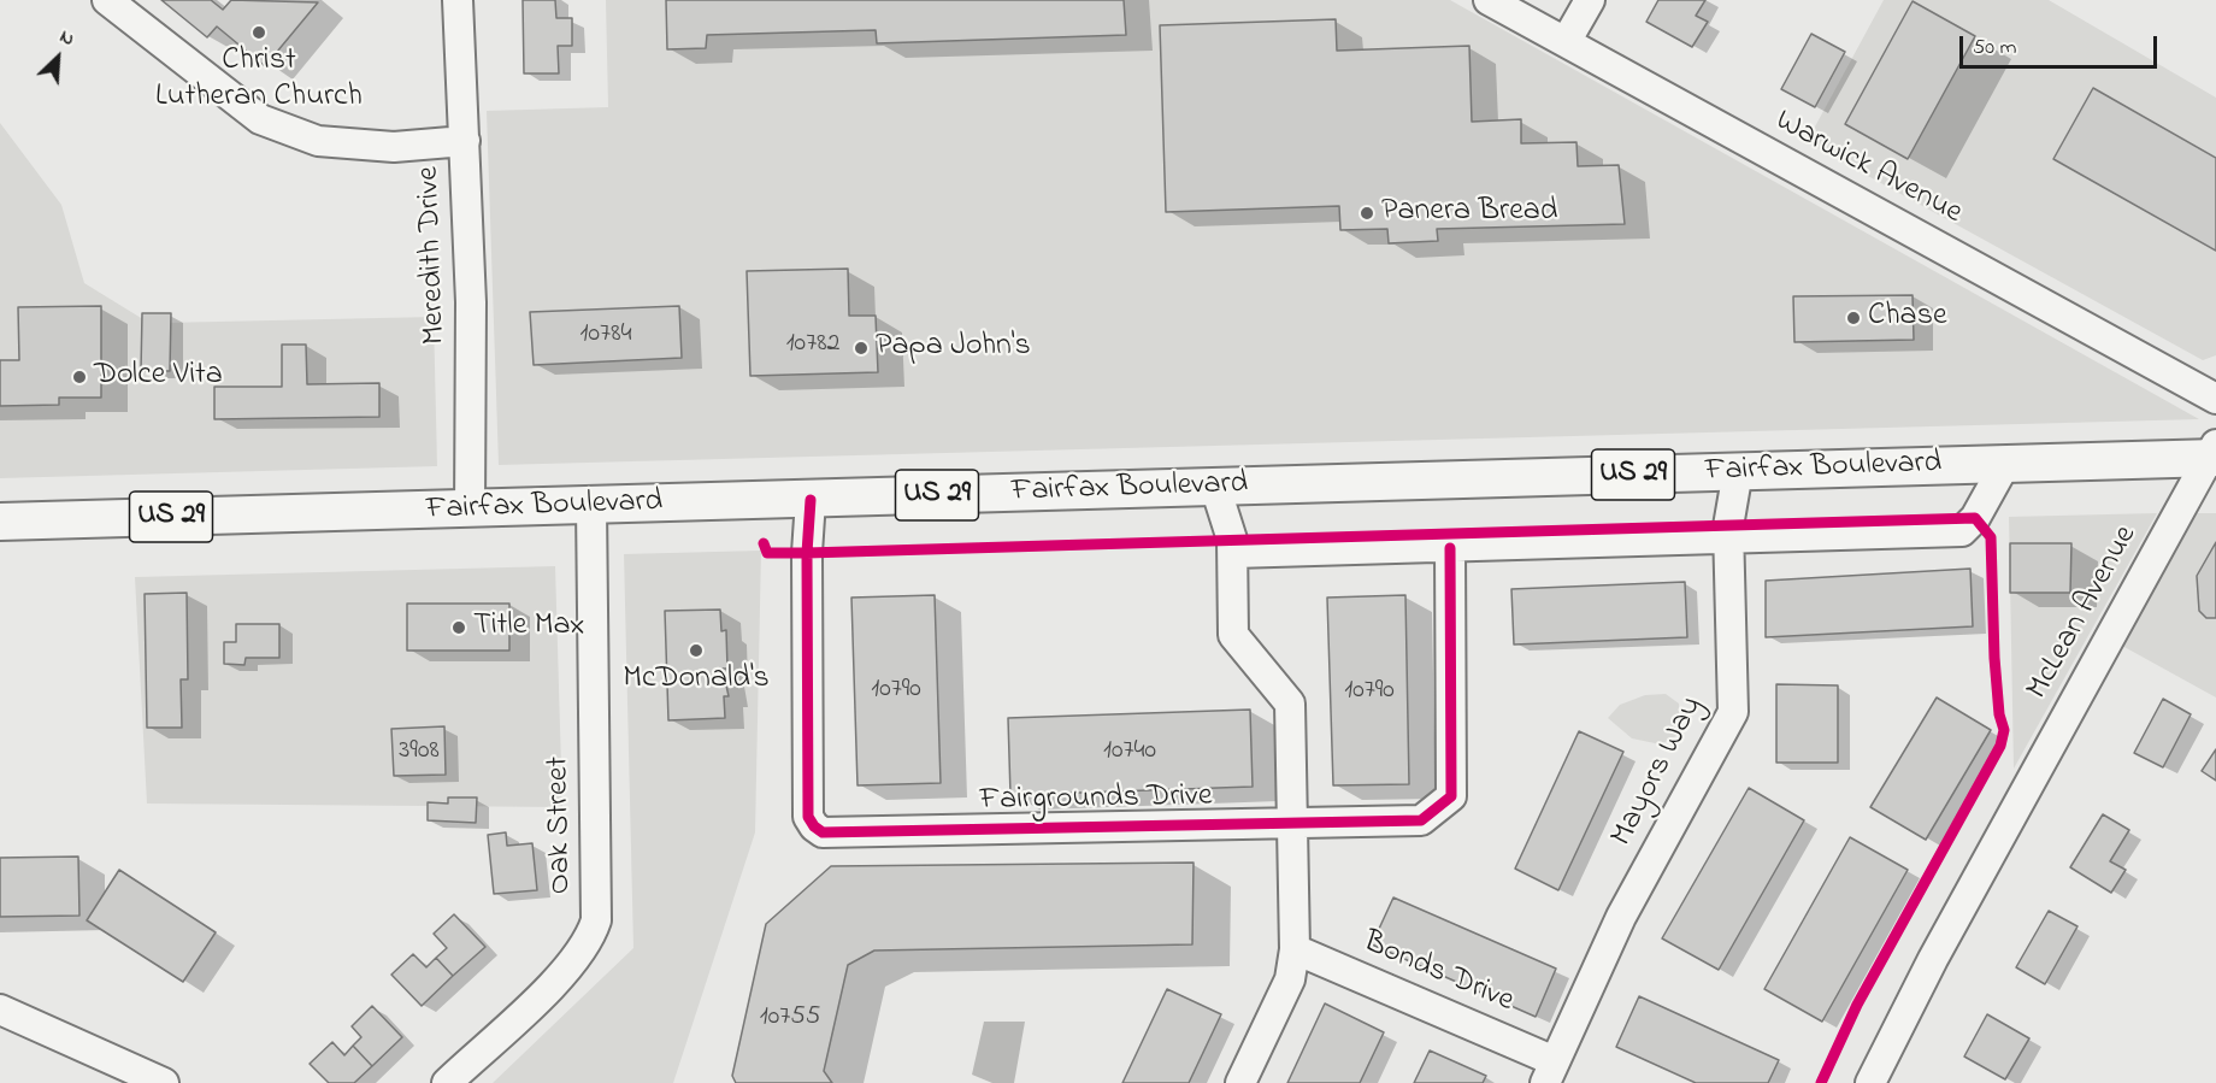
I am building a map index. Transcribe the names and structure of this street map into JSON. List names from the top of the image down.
{
  "streets": {
    "main road": ["Fairfax Boulevard", "US 29"],
    "street": [
      "Warwick Avenue",
      "Meredith Drive",
      "McLean Avenue",
      "Mayors Way",
      "Fairgrounds Drive",
      "Oak Street",
      "Bonds Drive"
    ]
  },
  "crossings": [
    ["Meredith Drive", "Fairfax Boulevard"],
    ["Fairfax Boulevard", "McLean Avenue"],
    ["Fairfax Boulevard", "Mayors Way"],
    ["Fairfax Boulevard", "Fairgrounds Drive"],
    ["Fairfax Boulevard", "Oak Street"],
    ["Mayors Way", "Bonds Drive"]
  ],
  "places": [
    "Christ Lutheran Church",
    "Panera Bread",
    "Chase",
    "Papa John's",
    "Dolce Vita",
    "Title Max",
    "McDonald's"
  ],
  "house_numbers": [
    "10784",
    "10782",
    "10790",
    "10790",
    "3908",
    "10740",
    "10755"
  ],
  "scale_bar": "50 m",
  "north": "top right"
}
